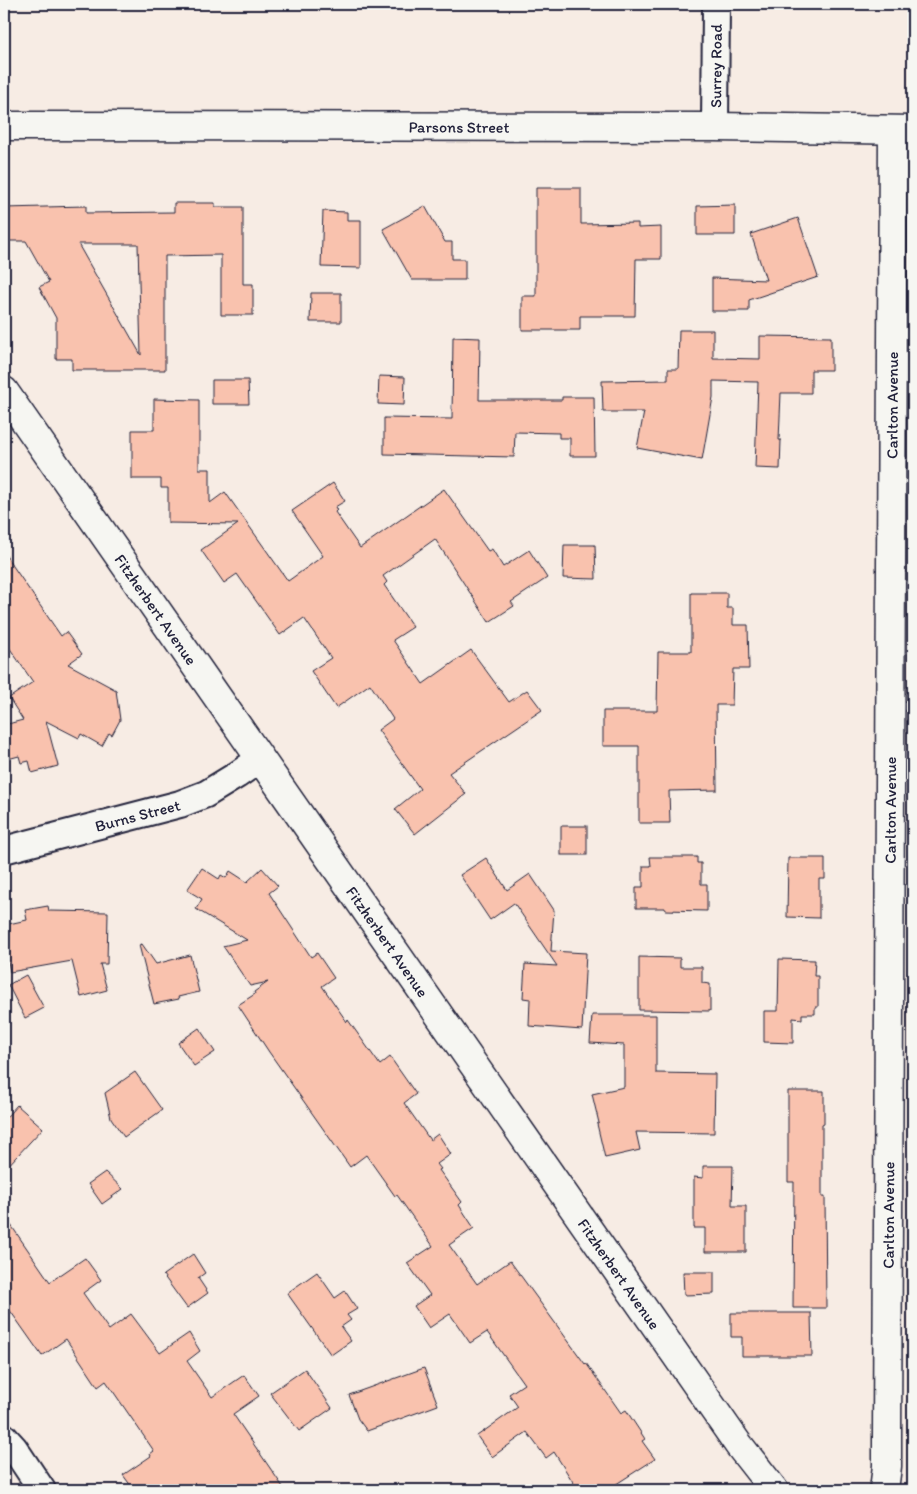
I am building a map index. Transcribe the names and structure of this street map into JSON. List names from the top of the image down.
{
  "streets": {
    "main road": ["Parsons Street", "Carlton Avenue", "Fitzherbert Avenue"],
    "street": ["Surrey Road", "Burns Street"]
  },
  "crossings": [
    ["Surrey Road", "Parsons Street"],
    ["Parsons Street", "Carlton Avenue"],
    ["Fitzherbert Avenue", "Burns Street"]
  ]
}
